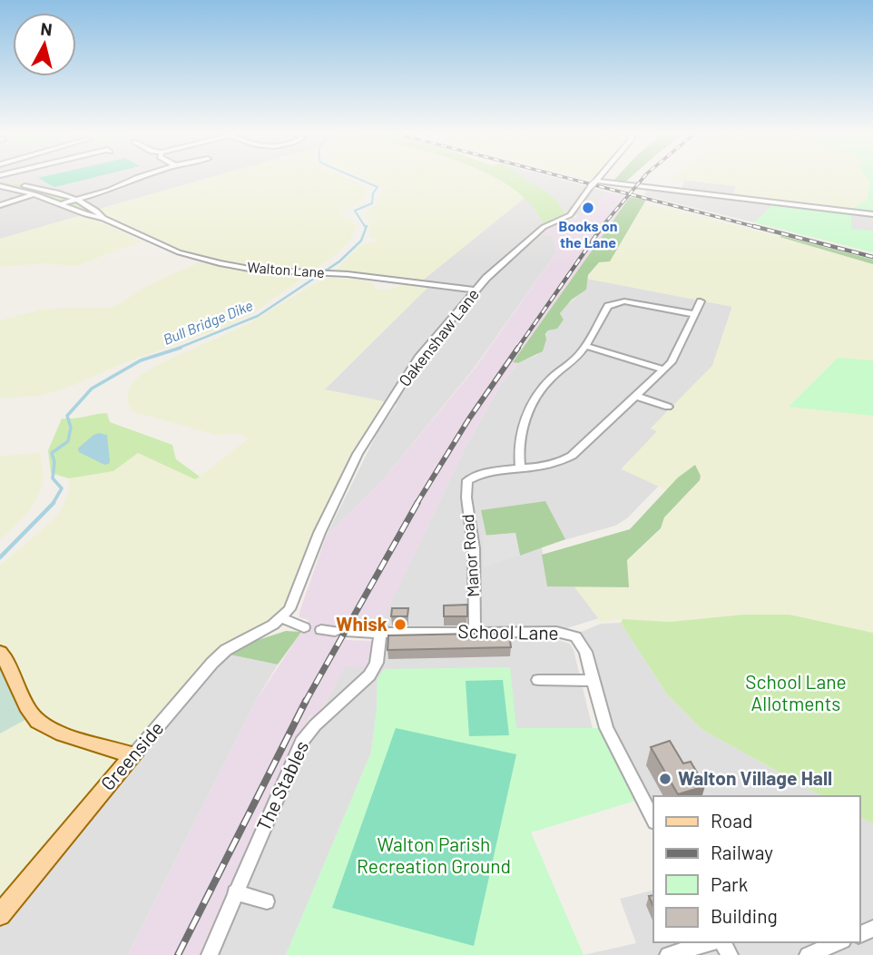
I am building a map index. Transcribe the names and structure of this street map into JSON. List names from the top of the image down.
{
  "streets": {
    "main road": ["Greenside"],
    "street": [
      "Walton Lane",
      "Oakenshaw Lane",
      "Manor Road",
      "School Lane",
      "The Stables"
    ]
  },
  "crossings": [
    ["Walton Lane", "Oakenshaw Lane"],
    ["Oakenshaw Lane", "Greenside"],
    ["Manor Road", "School Lane"],
    ["School Lane", "The Stables"]
  ],
  "water": ["Bull Bridge Dike"],
  "parks": ["School Lane Allotments", "Walton Parish Recreation Ground"],
  "places": ["Books on the Lane", "Whisk", "Walton Village Hall"],
  "legend": [
    "Road",
    "Railway",
    "Park",
    "Building"
  ],
  "north": "top"
}
